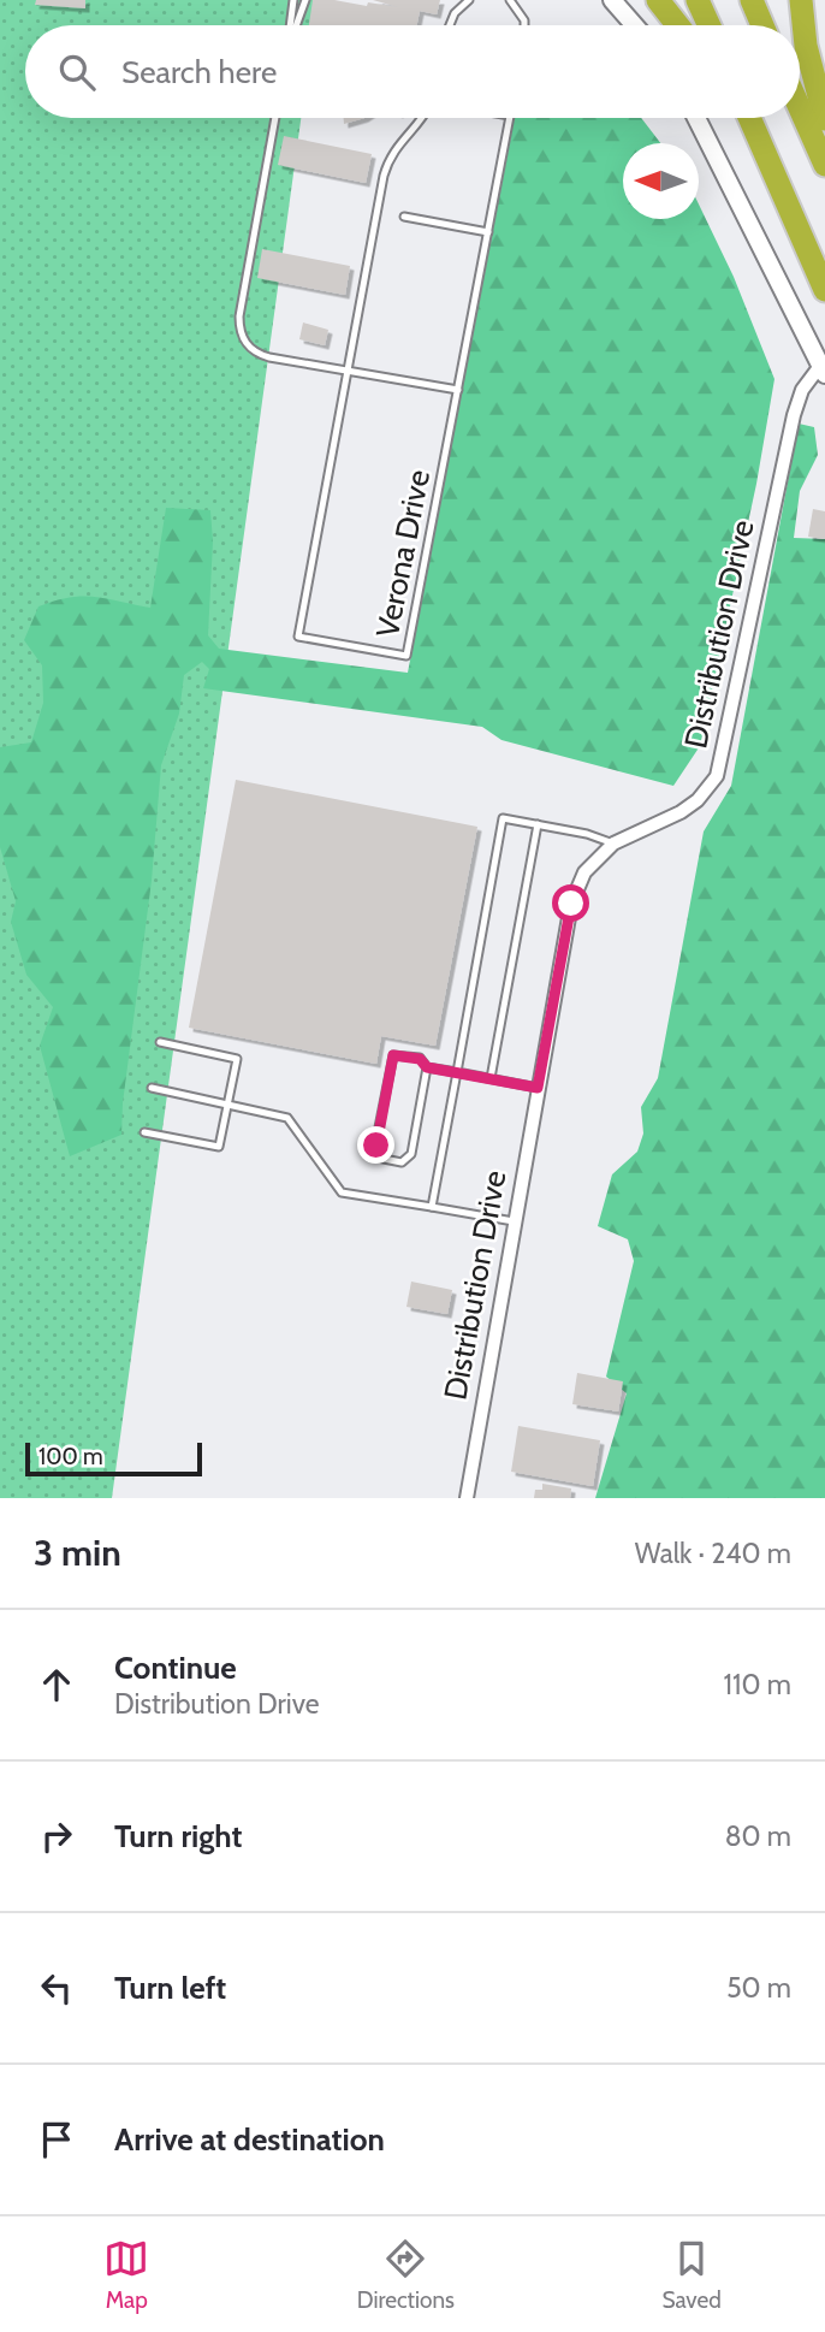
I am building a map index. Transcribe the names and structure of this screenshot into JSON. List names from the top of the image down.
{
  "streets": {
    "street": ["Distribution Drive"],
    "lane": ["Verona Drive"]
  },
  "scale_bar": "100 m",
  "north": "left",
  "page": {
    "search": "Search here",
    "scale": "100 m",
    "heading": ["3 min", "Walk · 240 m"],
    "list": [
      ["Continue", "Distribution Drive", "110 m"],
      ["Turn right", "80 m"],
      ["Turn left", "50 m"],
      "Arrive at destination"
    ],
    "nav": ["Map", "Directions", "Saved"]
  }
}
